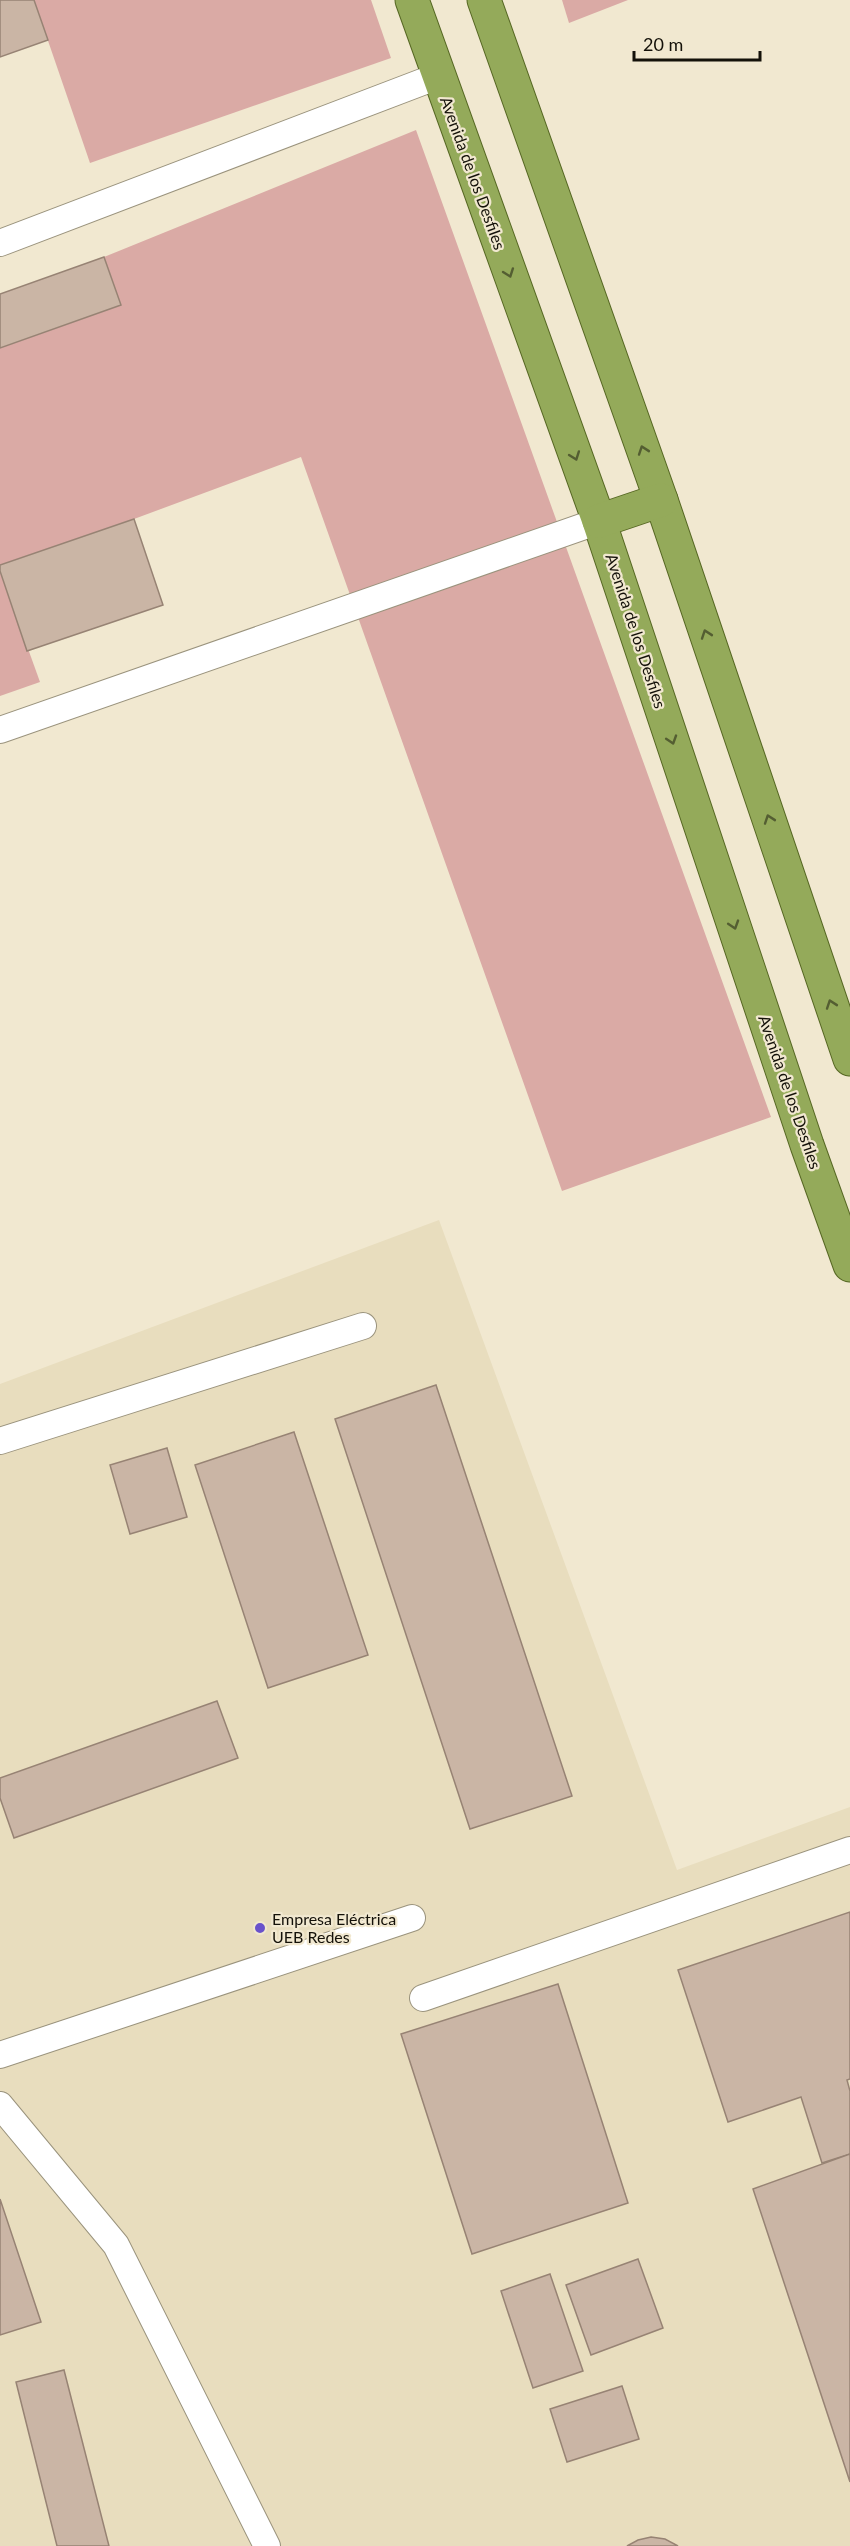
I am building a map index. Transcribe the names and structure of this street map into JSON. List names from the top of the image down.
{
  "streets": {
    "highway": ["Avenida de los Desfiles"]
  },
  "places": ["Empresa Eléctrica UEB Redes"],
  "scale_bar": "20 m"
}
